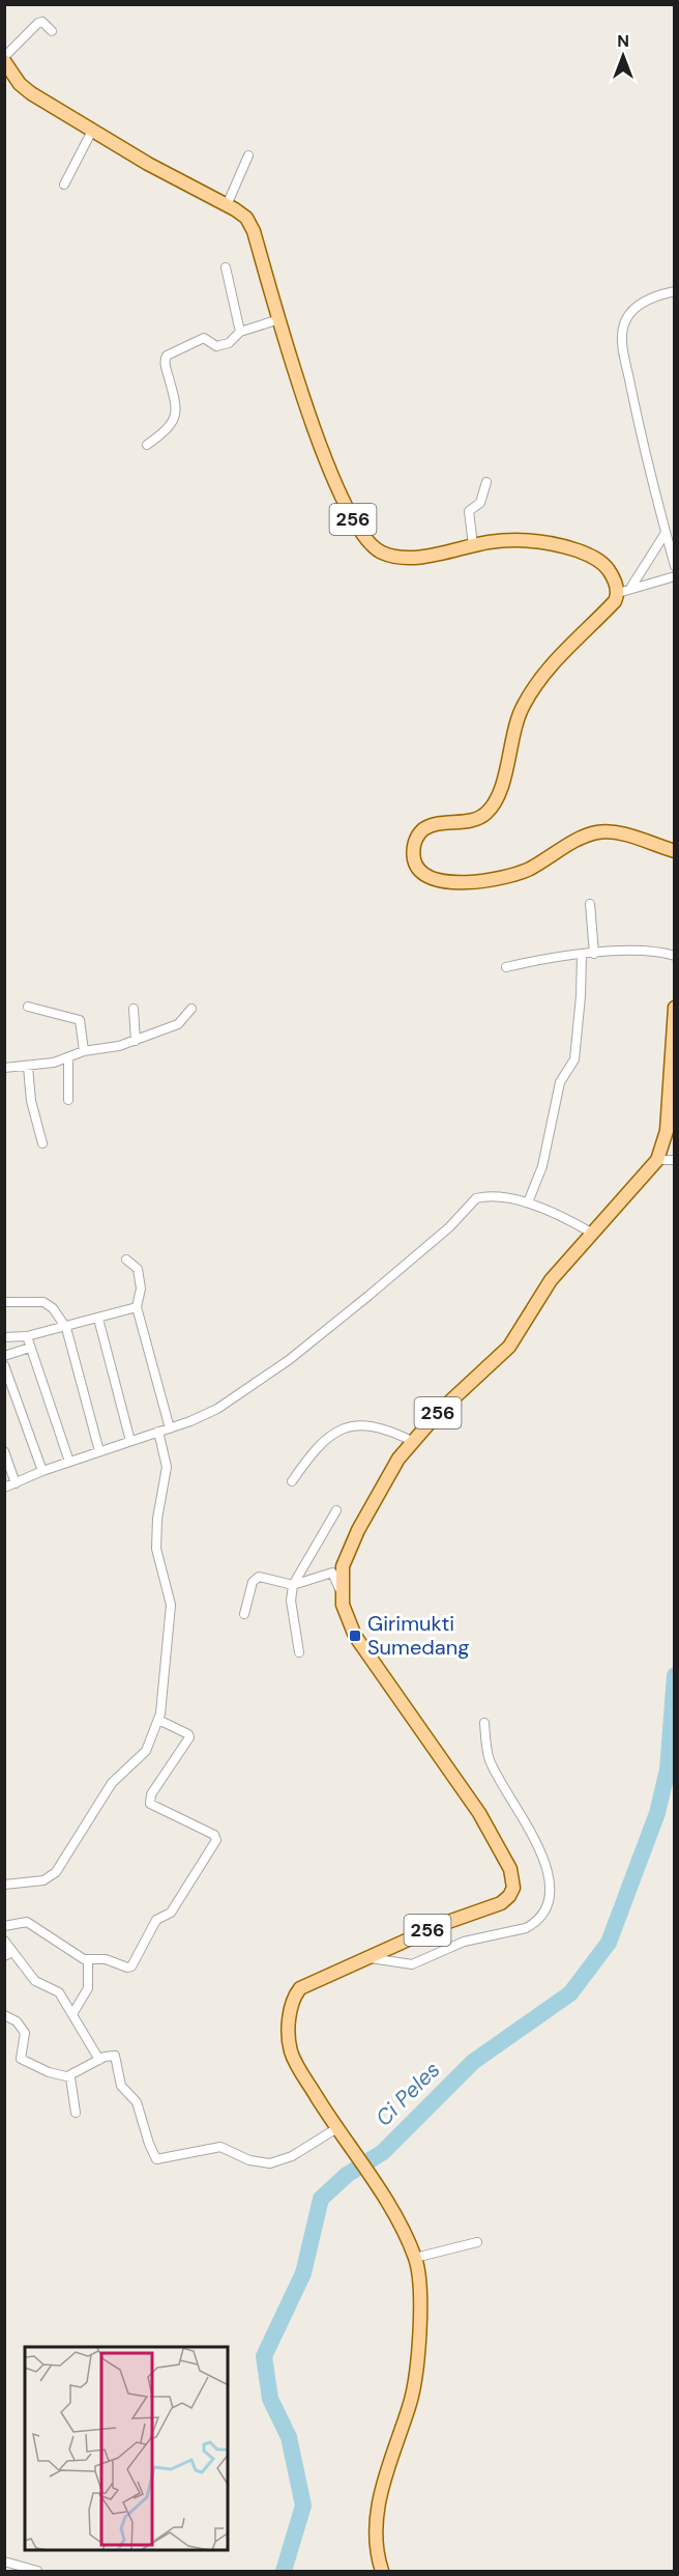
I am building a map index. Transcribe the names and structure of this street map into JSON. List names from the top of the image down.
{
  "streets": {
    "main road": ["256"]
  },
  "water": ["Ci Peles"],
  "places": {
    "transit": ["Girimukti Sumedang"]
  },
  "north": "top"
}
